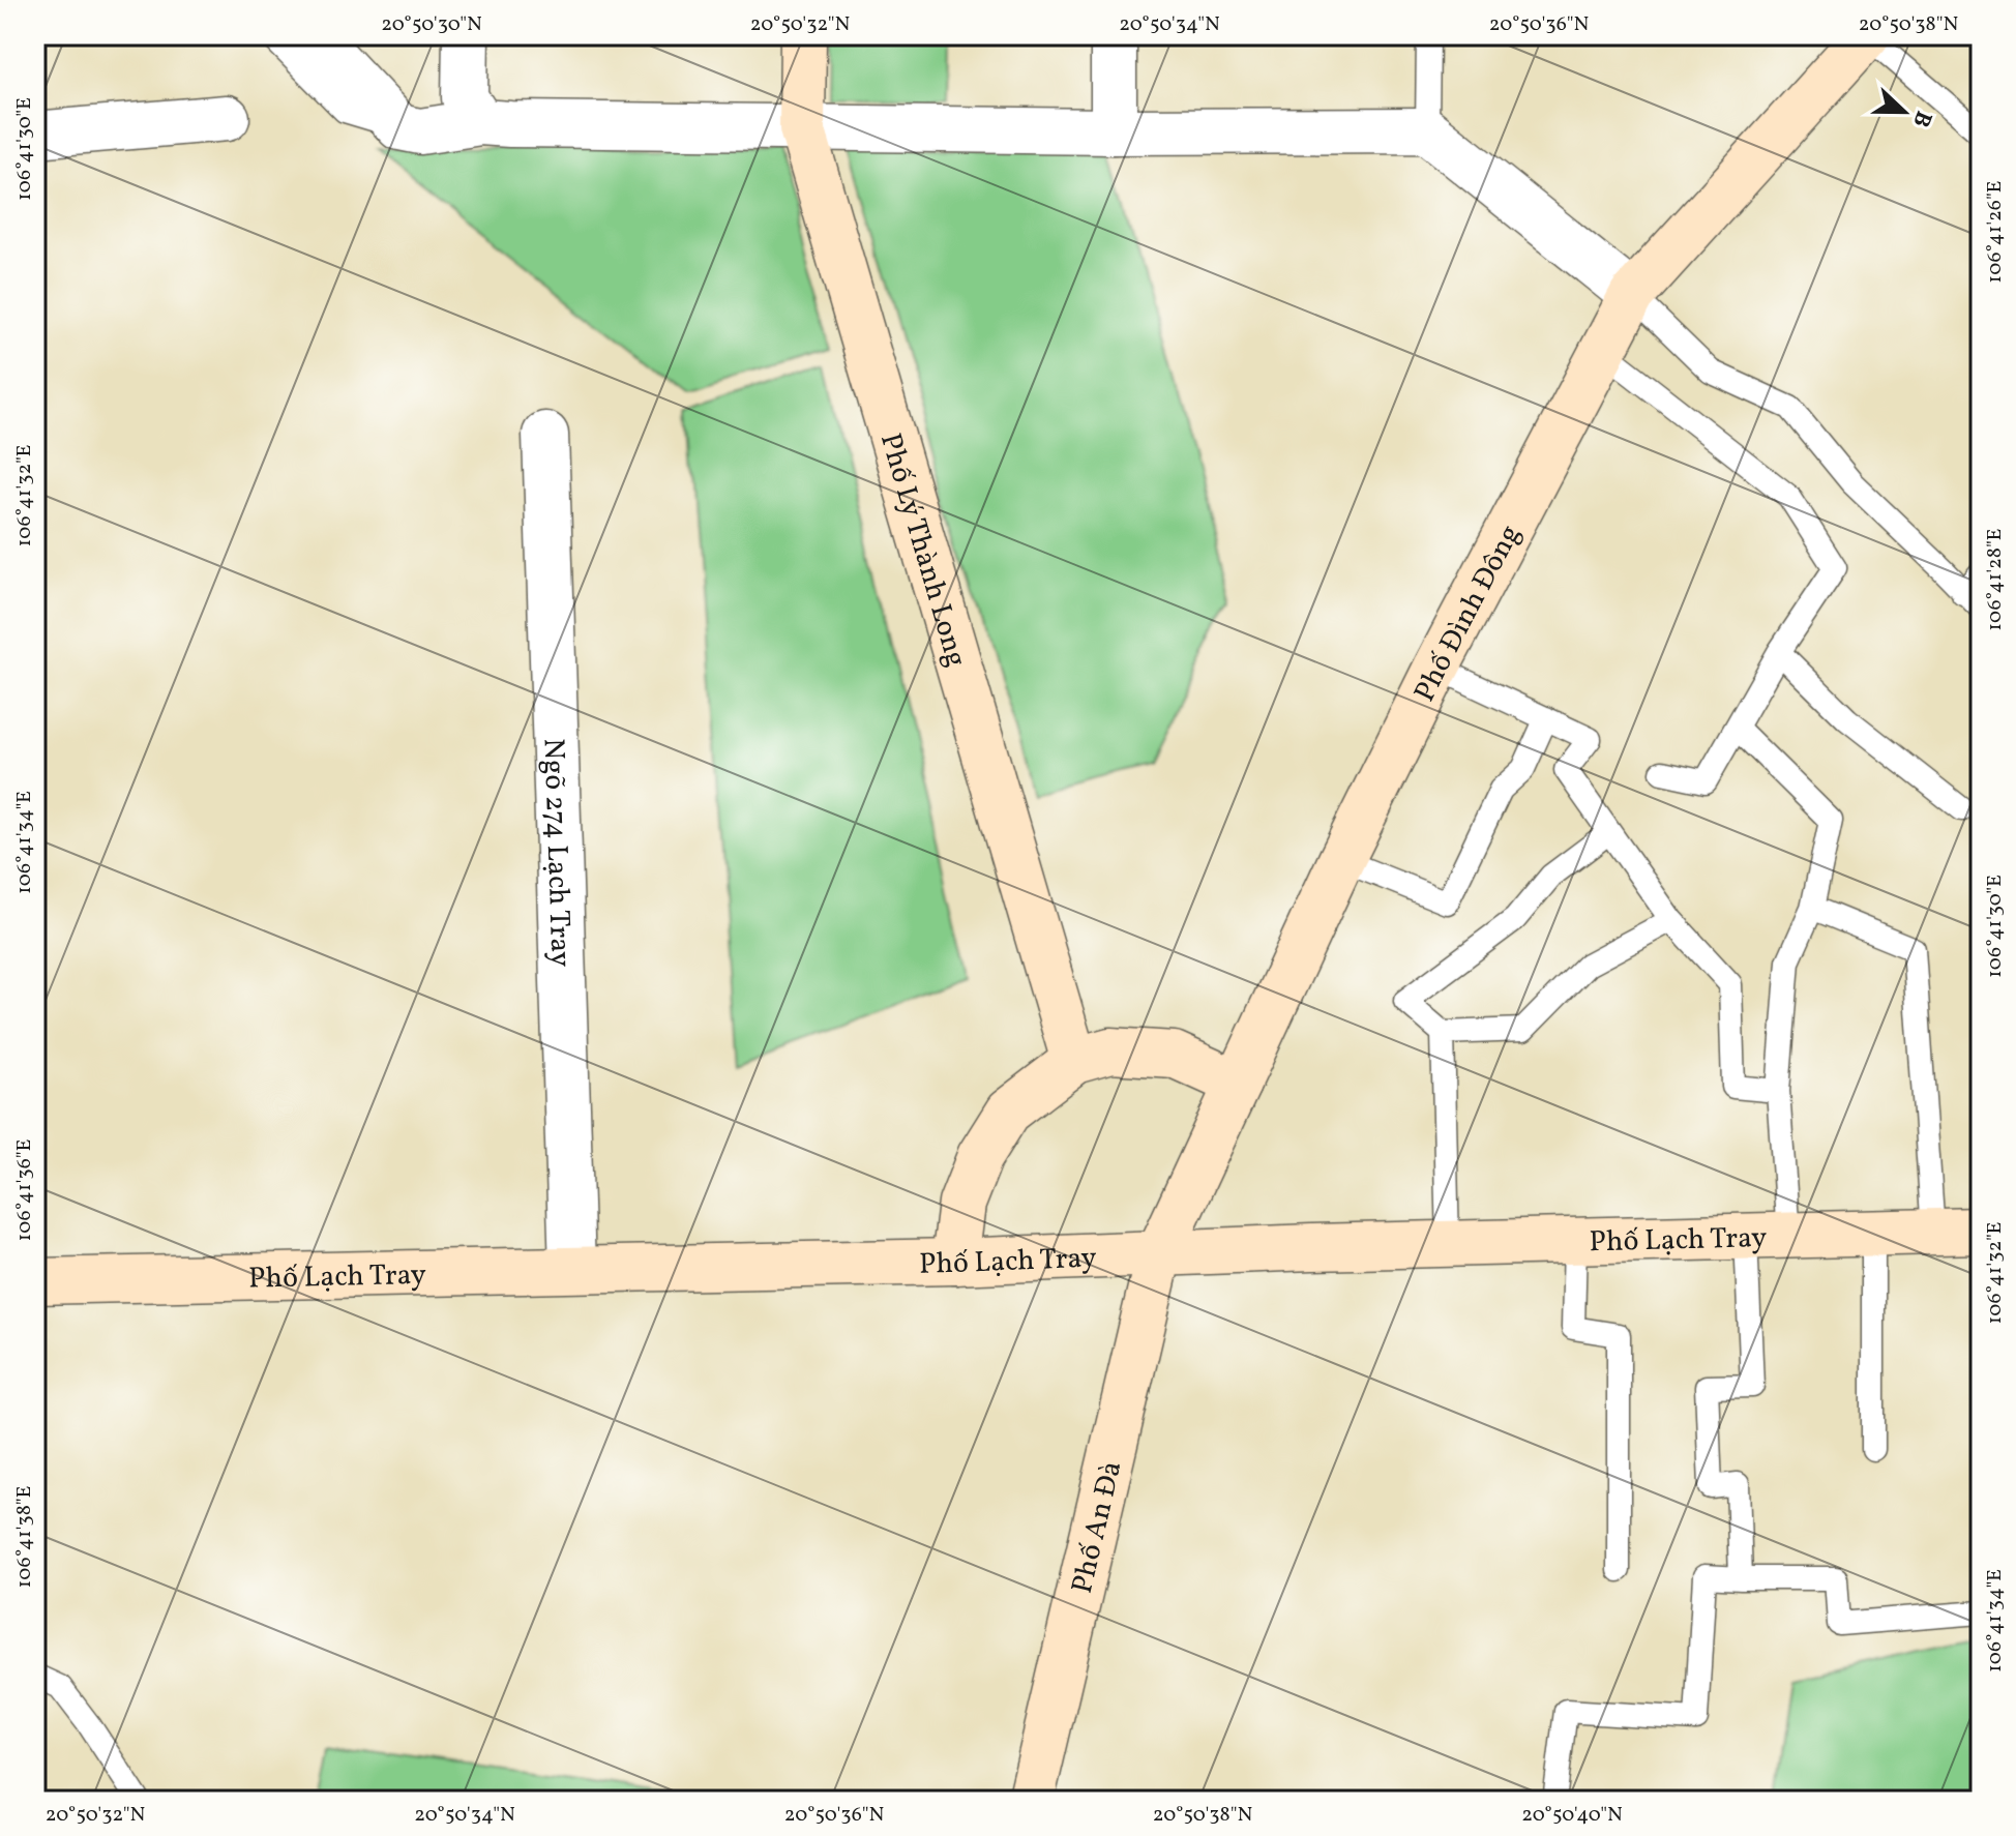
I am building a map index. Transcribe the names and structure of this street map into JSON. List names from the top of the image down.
{
  "streets": {
    "street": [
      "Phố Lý Thành Long",
      "Phố Đình Đông",
      "Ngõ 274 Lạch Tray",
      "Phố Lạch Tray",
      "Phố An Đà"
    ]
  },
  "crossings": [
    ["Phố Đình Đông", "Phố Lạch Tray"],
    ["Phố Đình Đông", "Phố An Đà"],
    ["Ngõ 274 Lạch Tray", "Phố Lạch Tray"],
    ["Phố Lạch Tray", "Phố An Đà"]
  ],
  "north": "right",
  "coordinates": [
    "20°50'30\"N",
    "20°50'32\"N",
    "20°50'34\"N",
    "20°50'36\"N",
    "20°50'38\"N",
    "106°41'30\"E",
    "106°41'26\"E",
    "106°41'32\"E",
    "106°41'28\"E",
    "106°41'34\"E",
    "106°41'36\"E",
    "106°41'38\"E",
    "20°50'40\"N"
  ]
}
